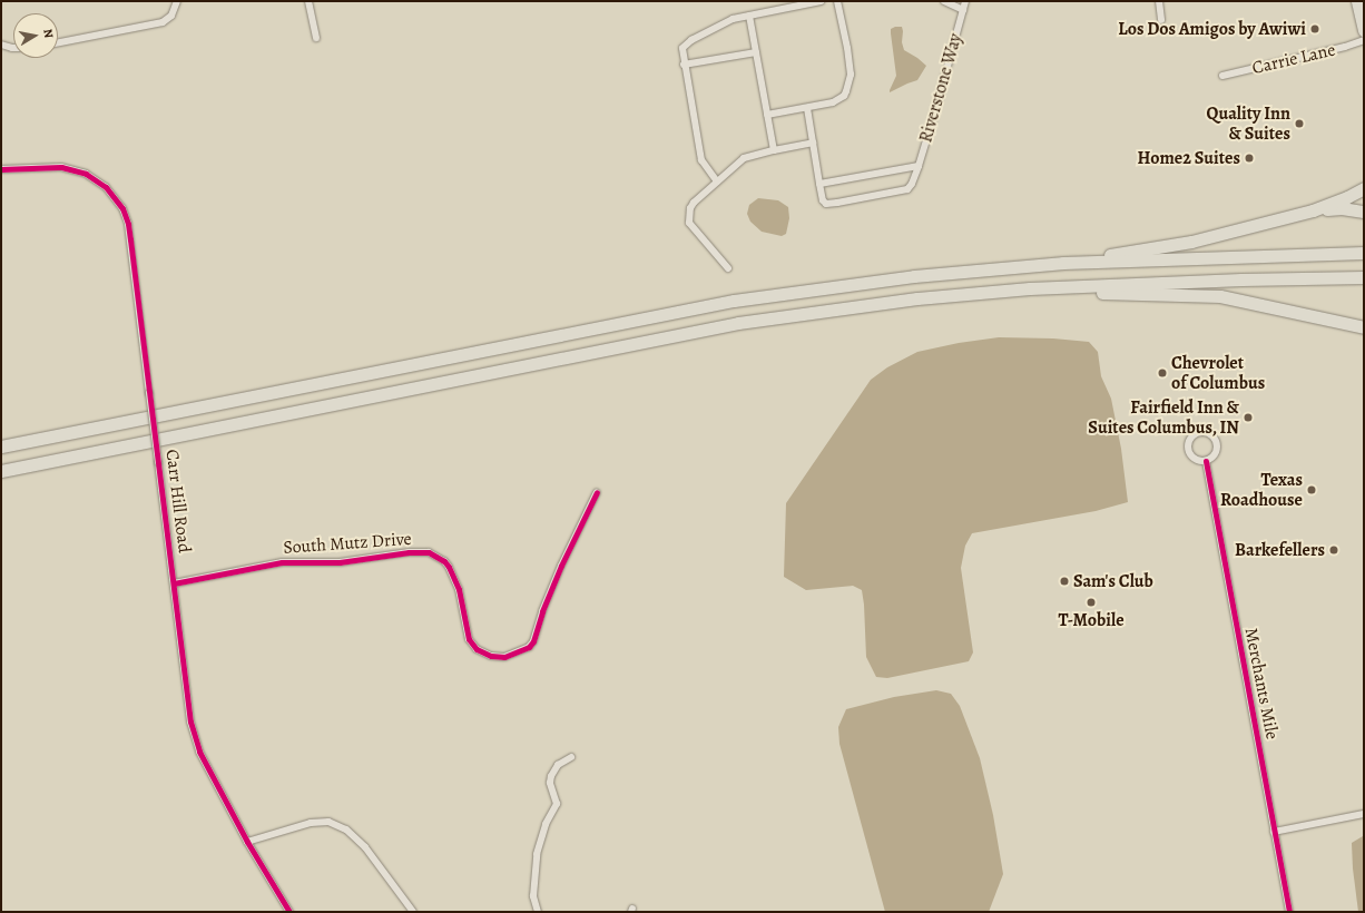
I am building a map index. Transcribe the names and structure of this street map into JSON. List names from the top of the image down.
{
  "streets": {
    "street": [
      "Carrie Lane",
      "Riverstone Way",
      "Carr Hill Road",
      "South Mutz Drive",
      "Merchants Mile"
    ]
  },
  "crossings": [
    ["Carr Hill Road", "South Mutz Drive"]
  ],
  "places": [
    "Los Dos Amigos by Awiwi",
    "Quality Inn & Suites",
    "Home2 Suites",
    "Chevrolet of Columbus",
    "Fairfield Inn & Suites Columbus, IN",
    "Texas Roadhouse",
    "Barkefellers",
    "Sam's Club",
    "T-Mobile"
  ],
  "north": "right"
}
